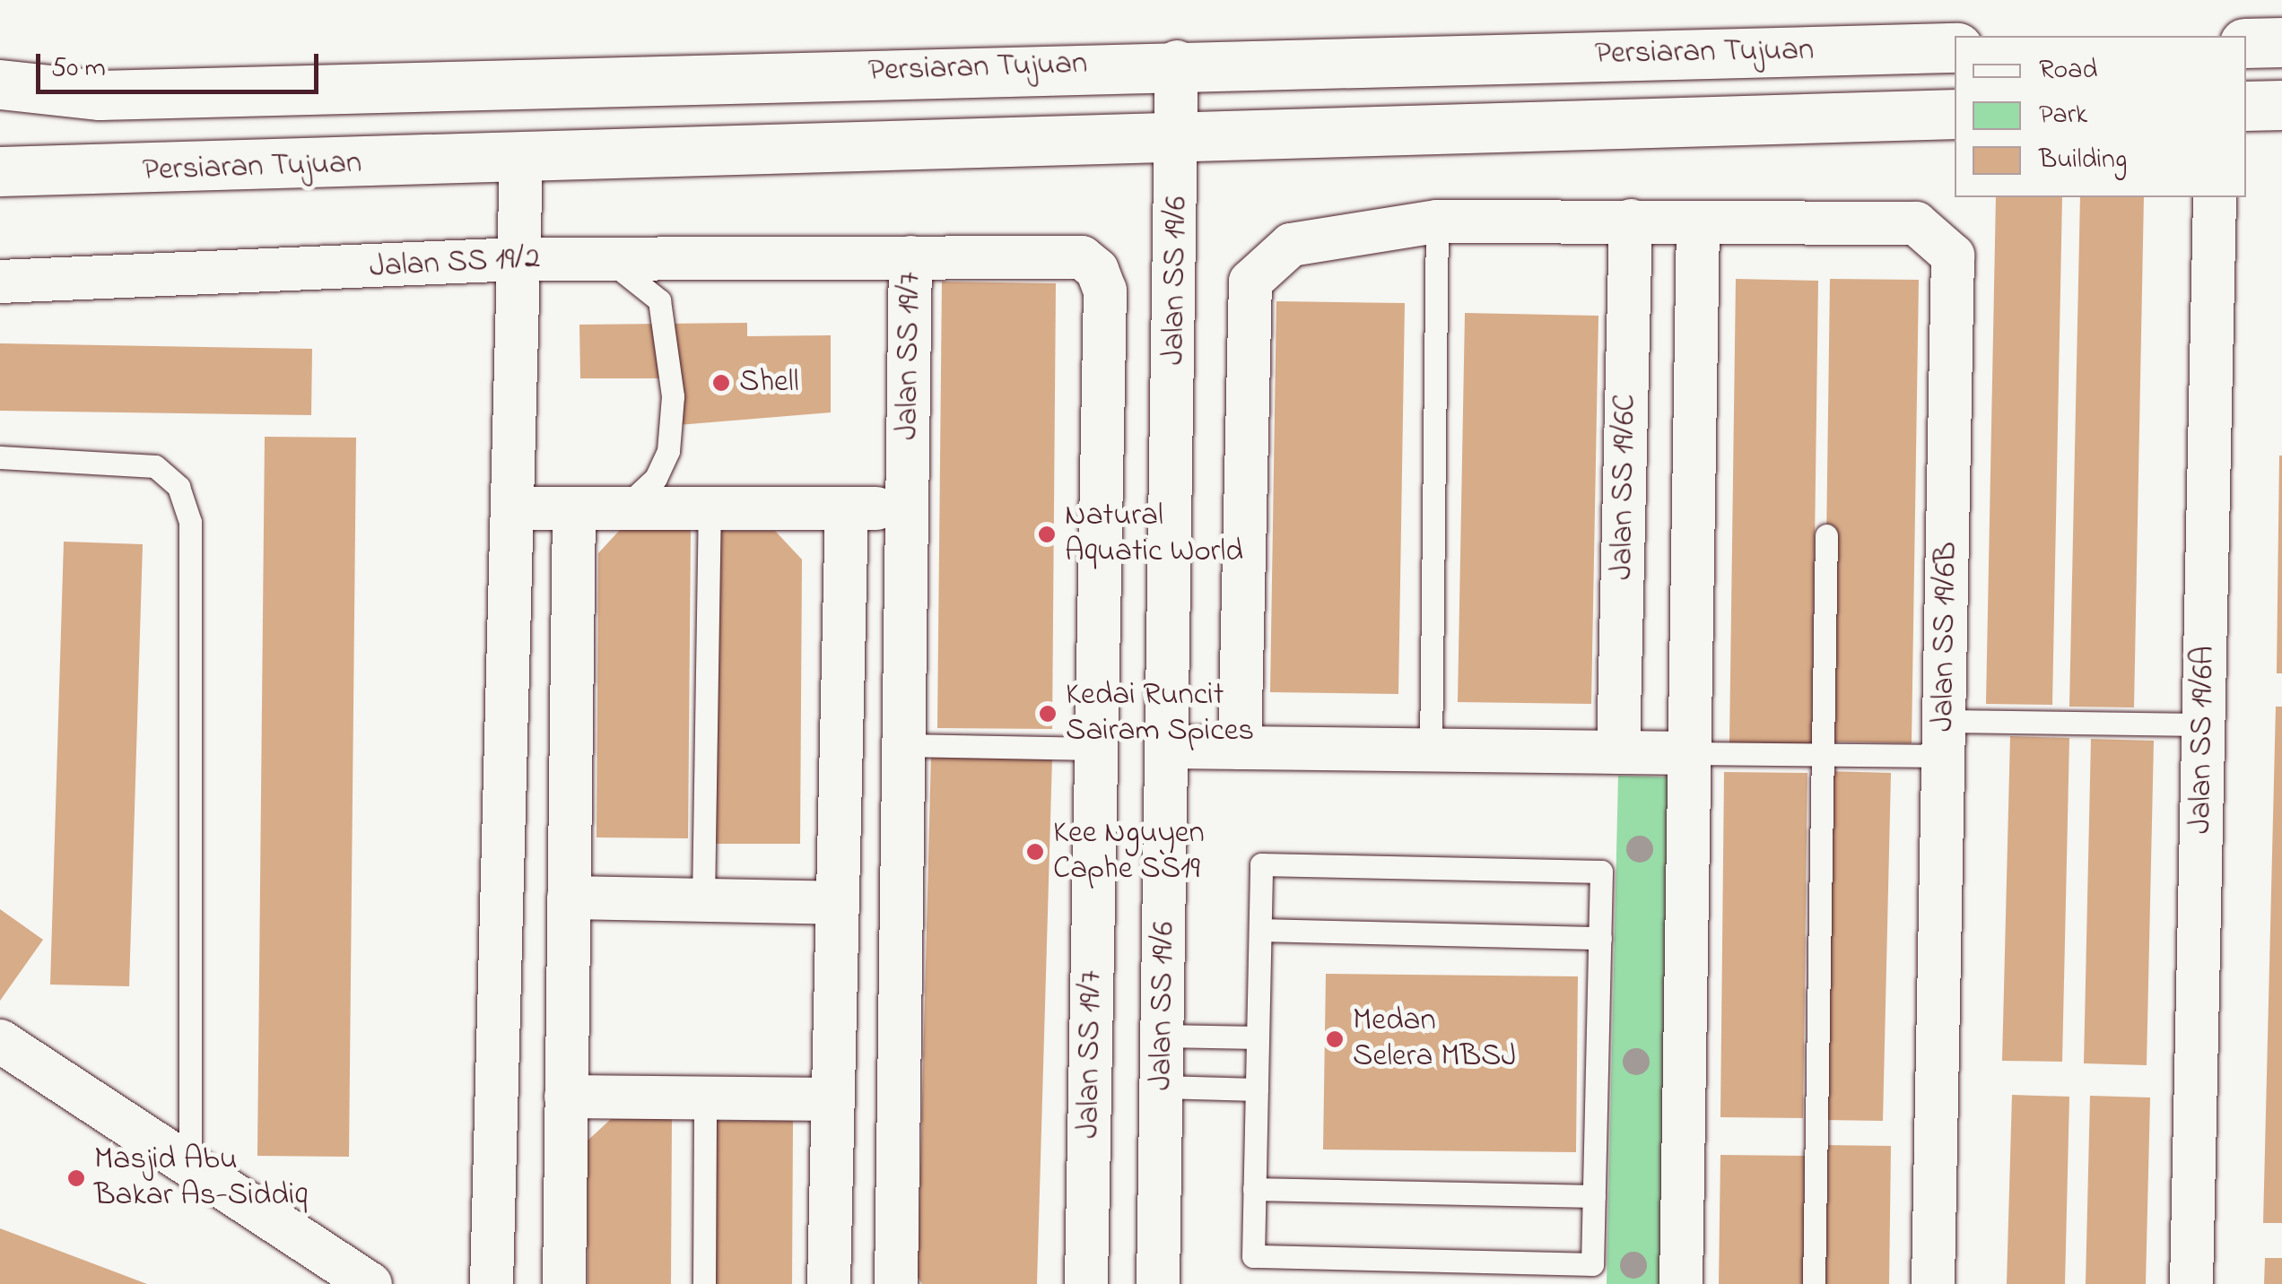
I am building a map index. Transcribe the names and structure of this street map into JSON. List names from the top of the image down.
{
  "streets": {
    "main road": ["Persiaran Tujuan"],
    "street": [
      "Jalan SS 19/2",
      "Jalan SS 19/6",
      "Jalan SS 19/7",
      "Jalan SS 19/6C",
      "Jalan SS 19/6B",
      "Jalan SS 19/6A"
    ]
  },
  "crossings": [
    ["Persiaran Tujuan", "Jalan SS 19/6"],
    ["Jalan SS 19/2", "Jalan SS 19/7"]
  ],
  "places": [
    "Shell",
    "Natural Aquatic World",
    "Kedai Runcit Sairam Spices",
    "Kee Nguyen Caphe SS19",
    "Medan Selera MBSJ",
    "Masjid Abu Bakar As-Siddiq"
  ],
  "legend": ["Road", "Park", "Building"],
  "scale_bar": "50 m"
}
